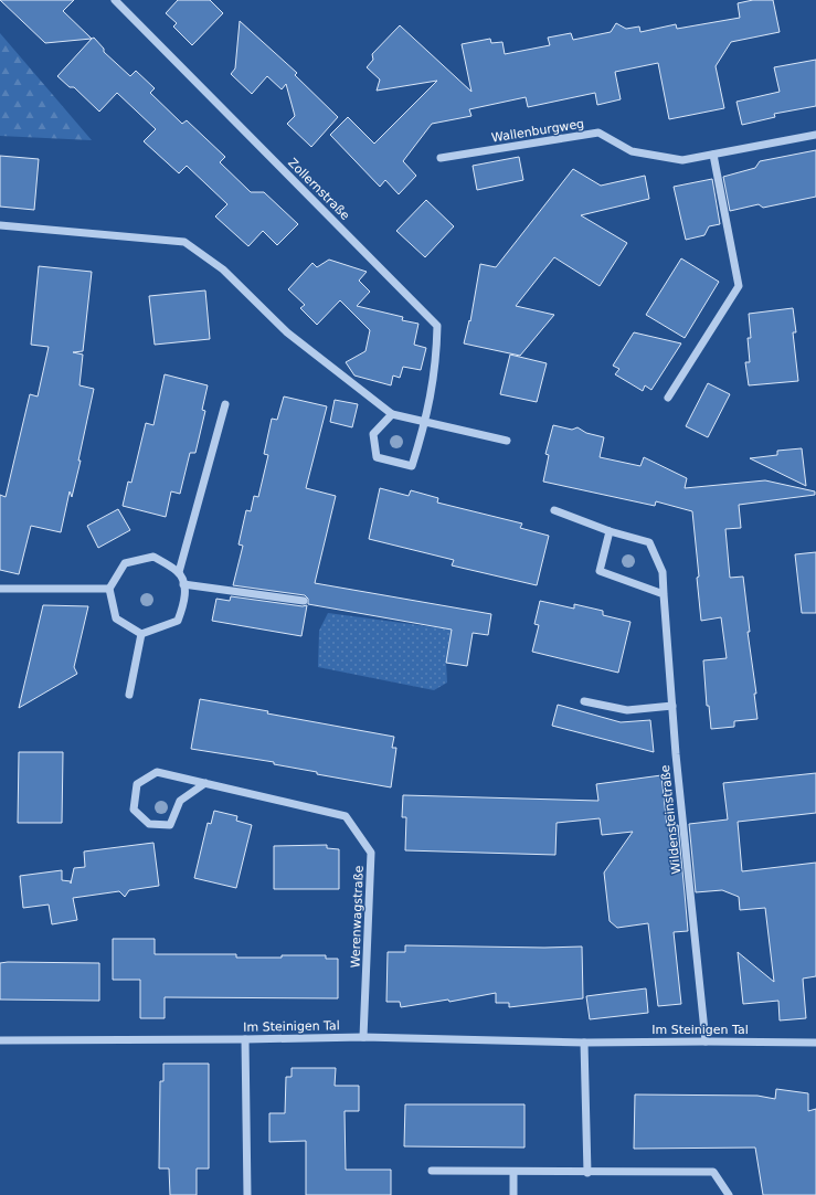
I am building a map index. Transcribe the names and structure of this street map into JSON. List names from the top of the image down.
{
  "streets": {
    "street": [
      "Wallenburgweg",
      "Zollernstraße",
      "Wildensteinstraße",
      "Werenwagstraße",
      "Im Steinigen Tal"
    ]
  },
  "crossings": [
    ["Wildensteinstraße", "Im Steinigen Tal"],
    ["Werenwagstraße", "Im Steinigen Tal"]
  ]
}
